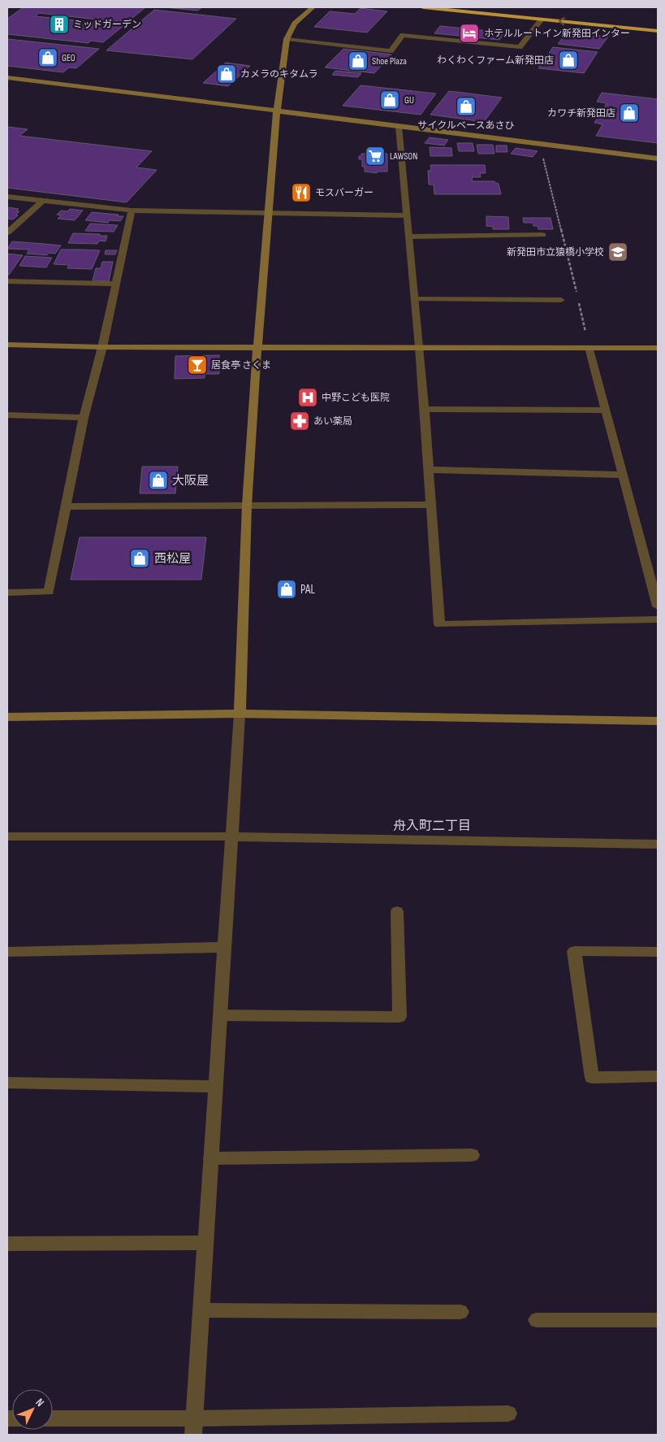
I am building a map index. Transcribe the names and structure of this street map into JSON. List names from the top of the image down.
{
  "districts": ["舟入町二丁目"],
  "places": {
    "building": ["ミッドガーデン"],
    "hotel": ["ホテルルートイン新発田インター"],
    "shop": [
      "GEO",
      "わくわくファーム新発田店",
      "Shoe Plaza",
      "カメラのキタムラ",
      "GU",
      "サイクルベースあさひ",
      "カワチ新発田店",
      "大阪屋",
      "西松屋",
      "PAL"
    ],
    "supermarket": ["LAWSON"],
    "restaurant": ["モスバーガー"],
    "school or university": ["新発田市立猿橋小学校"],
    "bar": ["居食亭 さくま"],
    "hospital": ["中野こども医院"],
    "pharmacy": ["あい薬局"]
  },
  "north": "top right"
}
